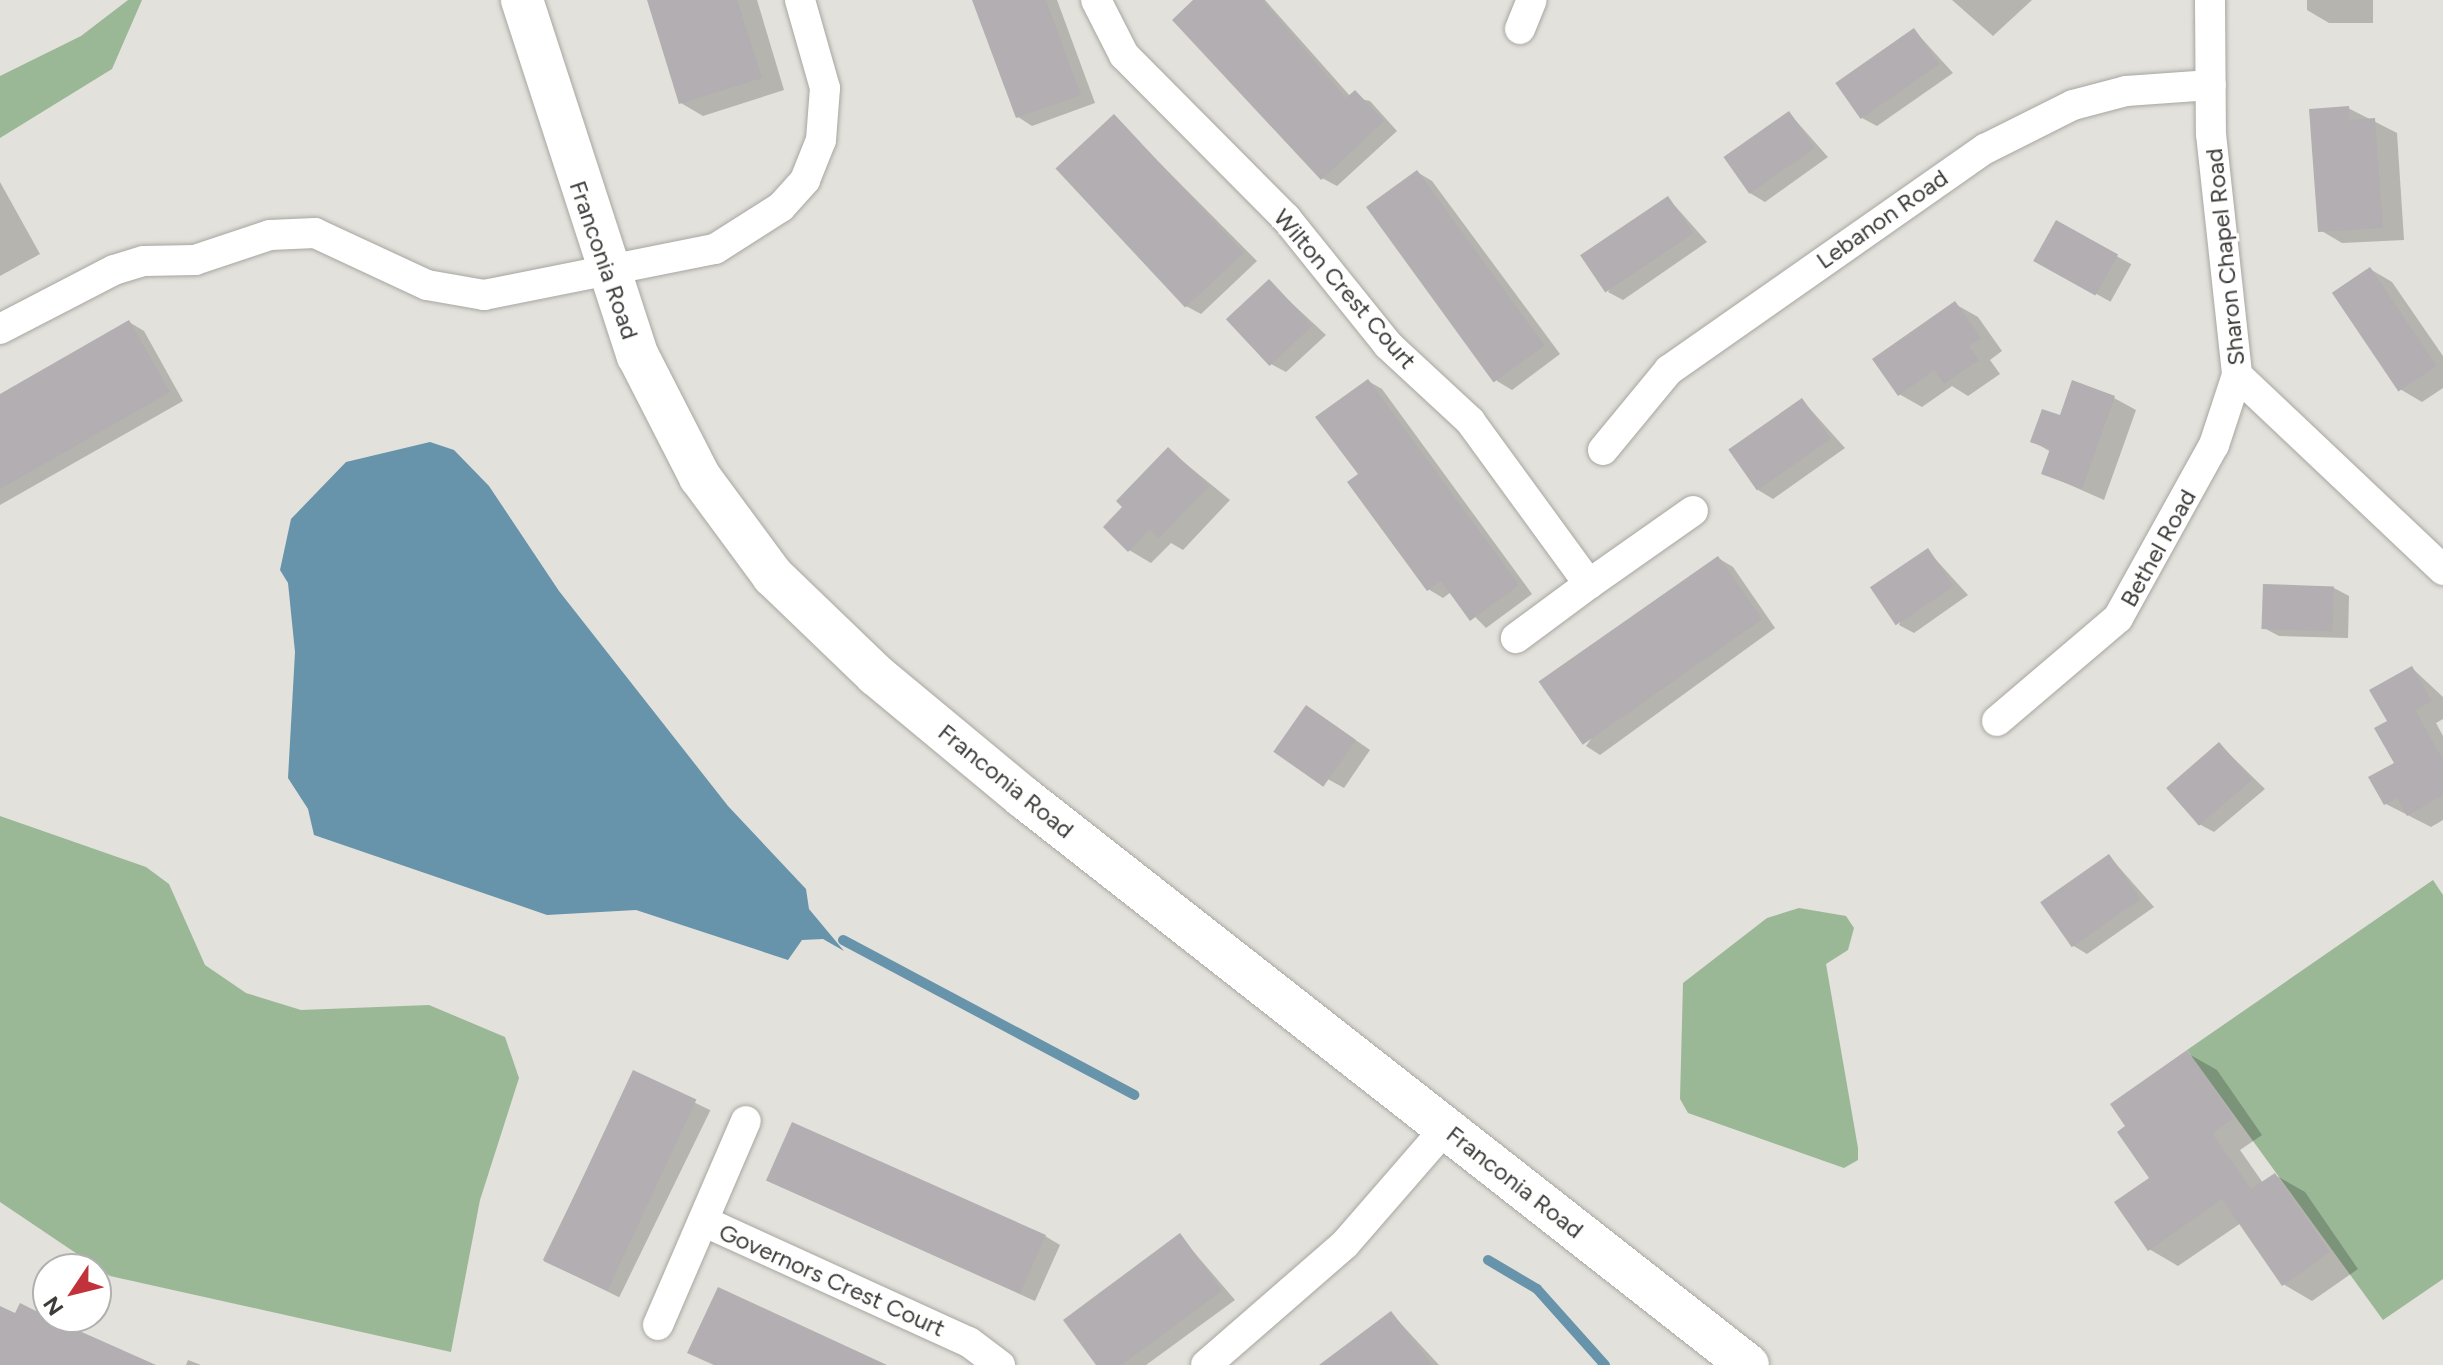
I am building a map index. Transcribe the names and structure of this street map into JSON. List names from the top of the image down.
{
  "streets": {
    "main road": ["Franconia Road"],
    "street": [
      "Lebanon Road",
      "Sharon Chapel Road",
      "Wilton Crest Court",
      "Bethel Road",
      "Governors Crest Court"
    ]
  },
  "crossings": [
    ["Lebanon Road", "Sharon Chapel Road"],
    ["Sharon Chapel Road", "Bethel Road"]
  ],
  "north": "bottom left"
}
